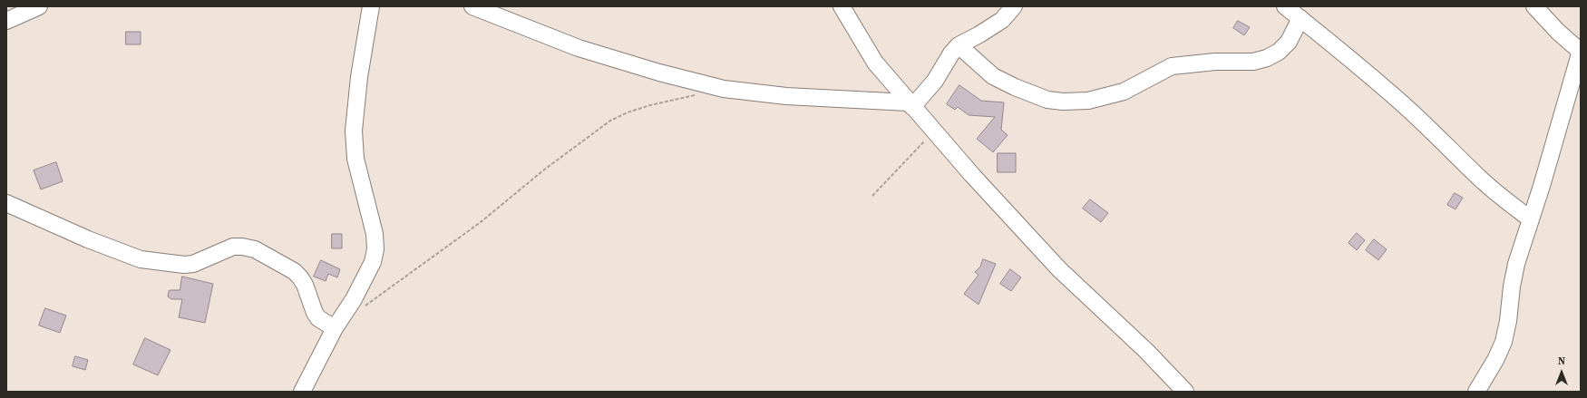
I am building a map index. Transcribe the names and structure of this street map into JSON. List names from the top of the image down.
{
  "north": "top"
}
